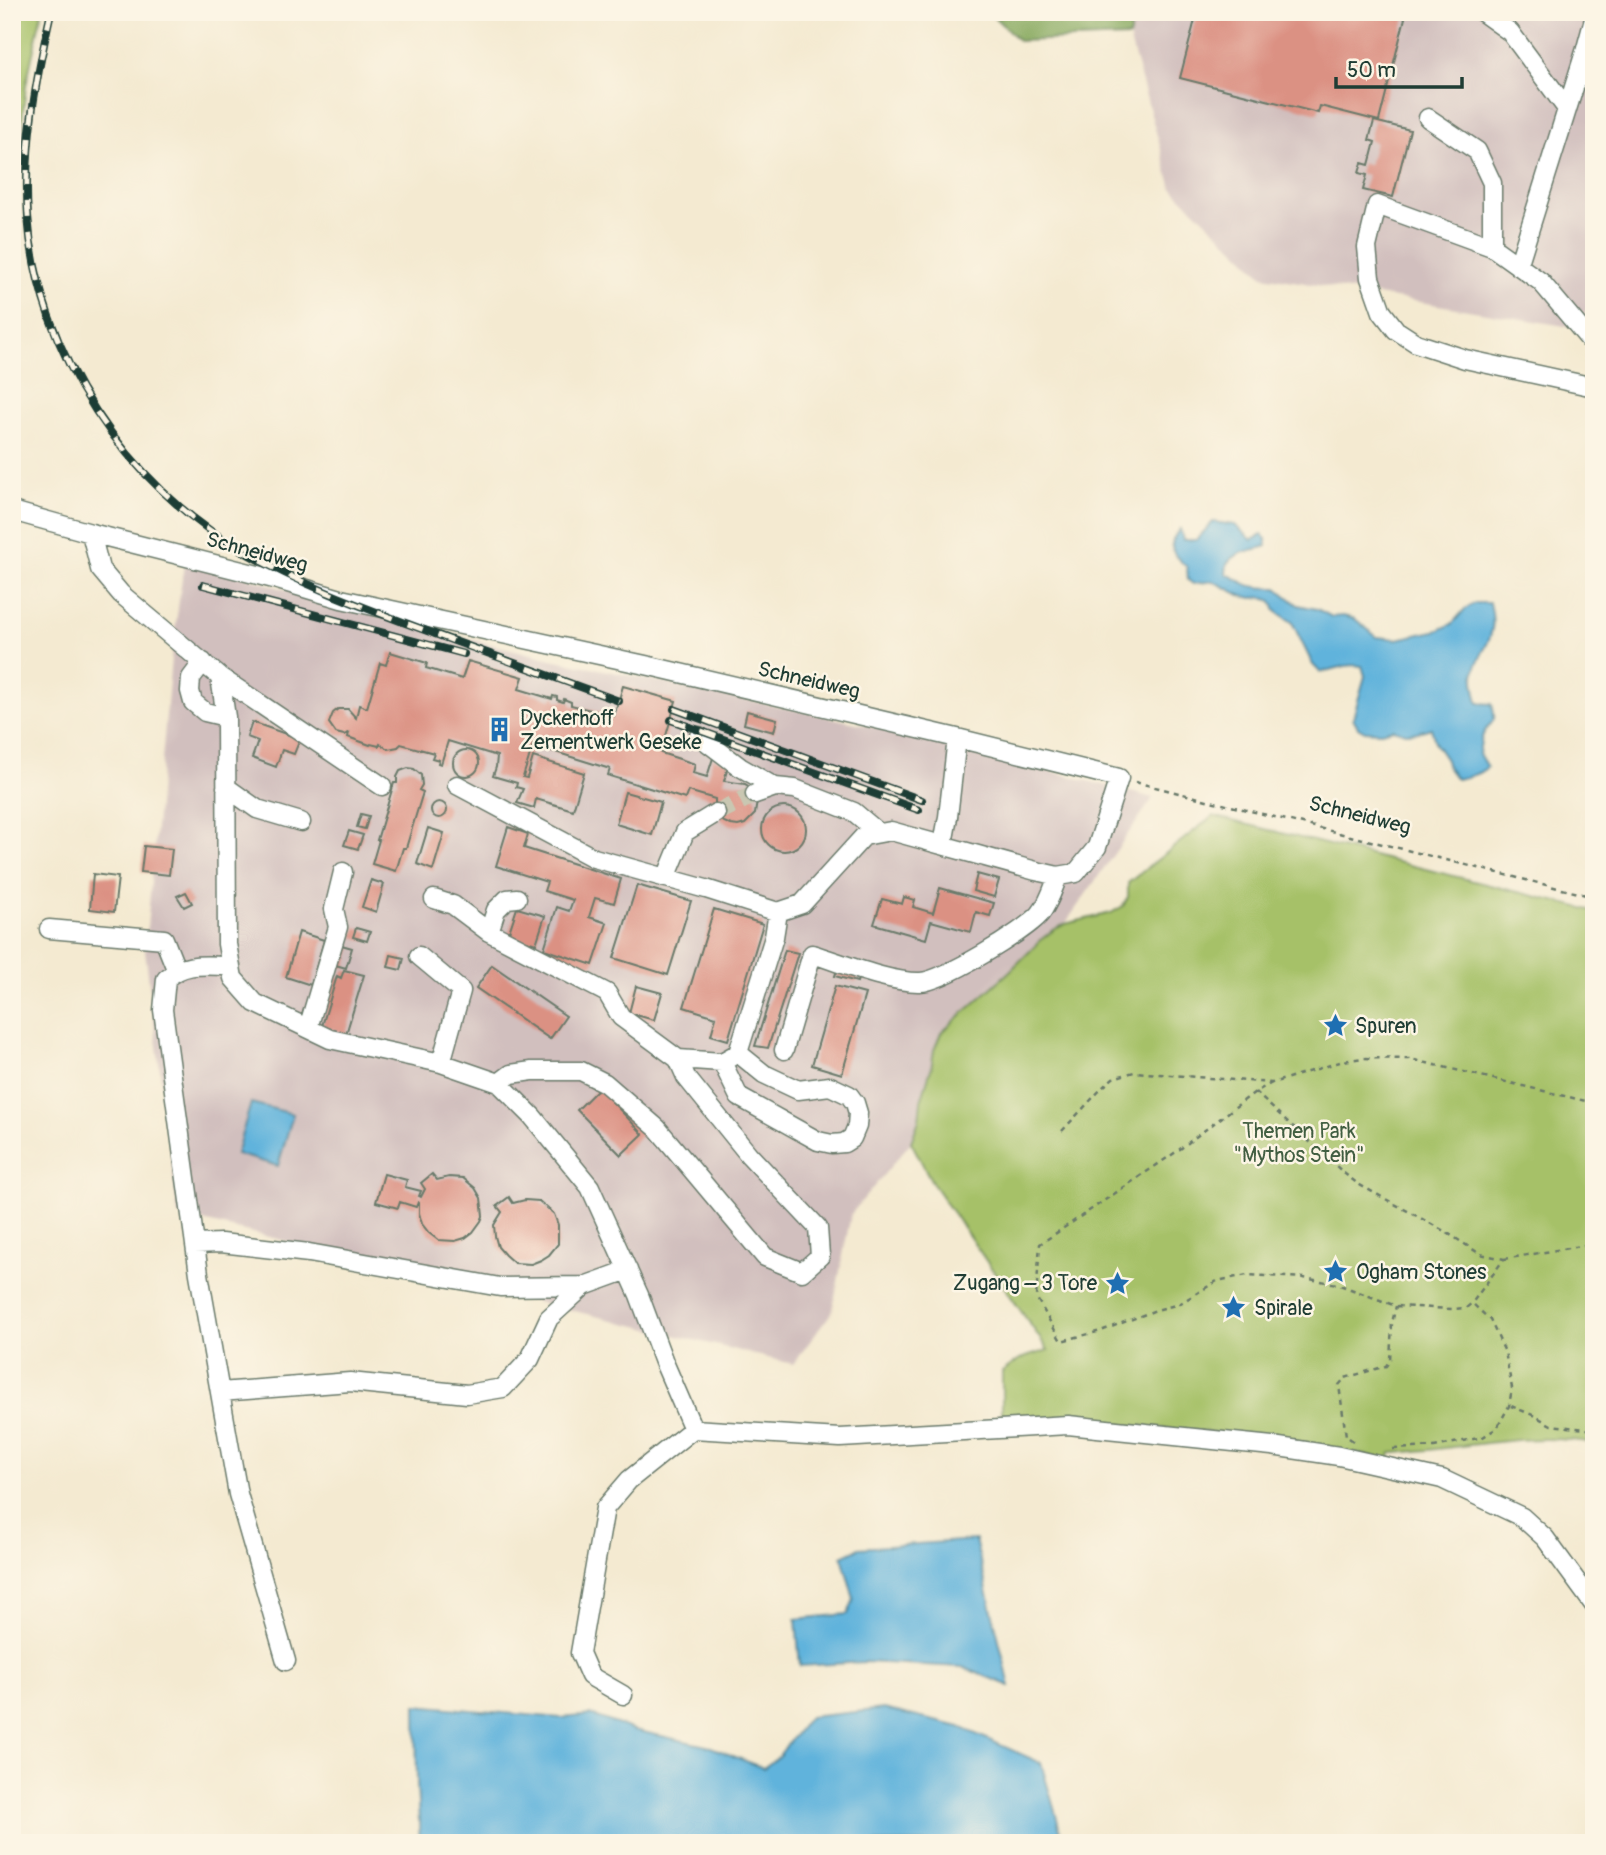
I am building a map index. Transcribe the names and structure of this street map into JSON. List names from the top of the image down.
{
  "streets": {
    "street": ["Schneidweg"]
  },
  "parks": ["Themen Park \"Mythos Stein\""],
  "places": {
    "building": ["Dyckerhoff Zementwerk Geseke"],
    "place": [
      "Spuren",
      "Ogham Stones",
      "Zugang – 3 Tore",
      "Spirale"
    ]
  },
  "scale_bar": "50 m"
}
